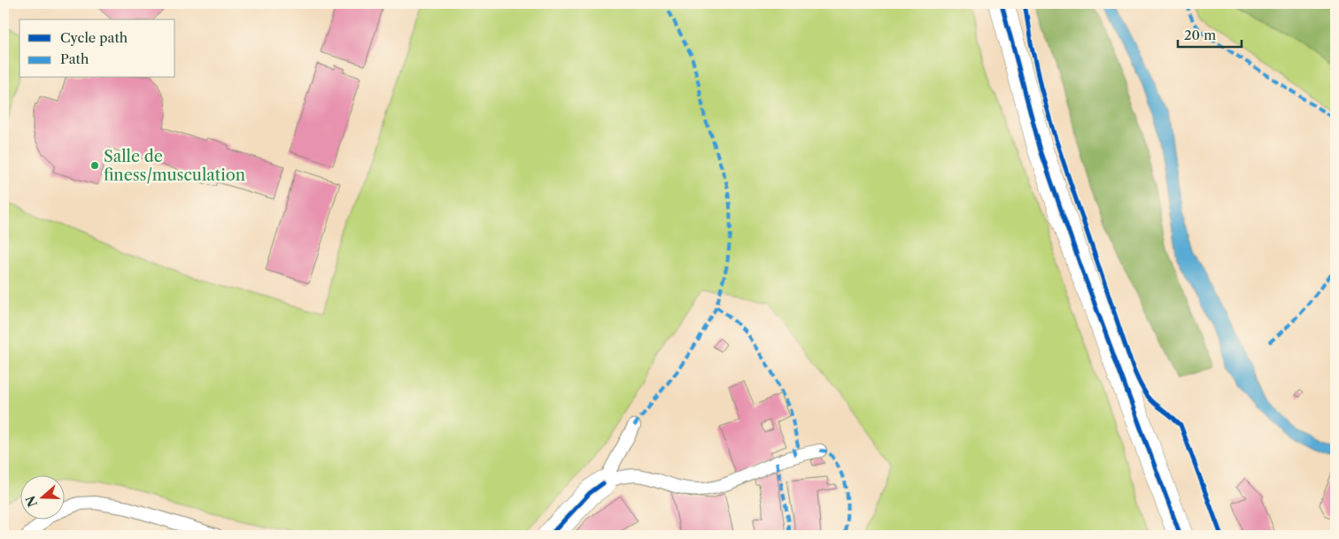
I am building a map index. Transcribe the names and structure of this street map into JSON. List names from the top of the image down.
{
  "places": ["Salle de finess/musculation"],
  "legend": ["Cycle path", "Path"],
  "scale_bar": "20 m",
  "north": "left"
}
